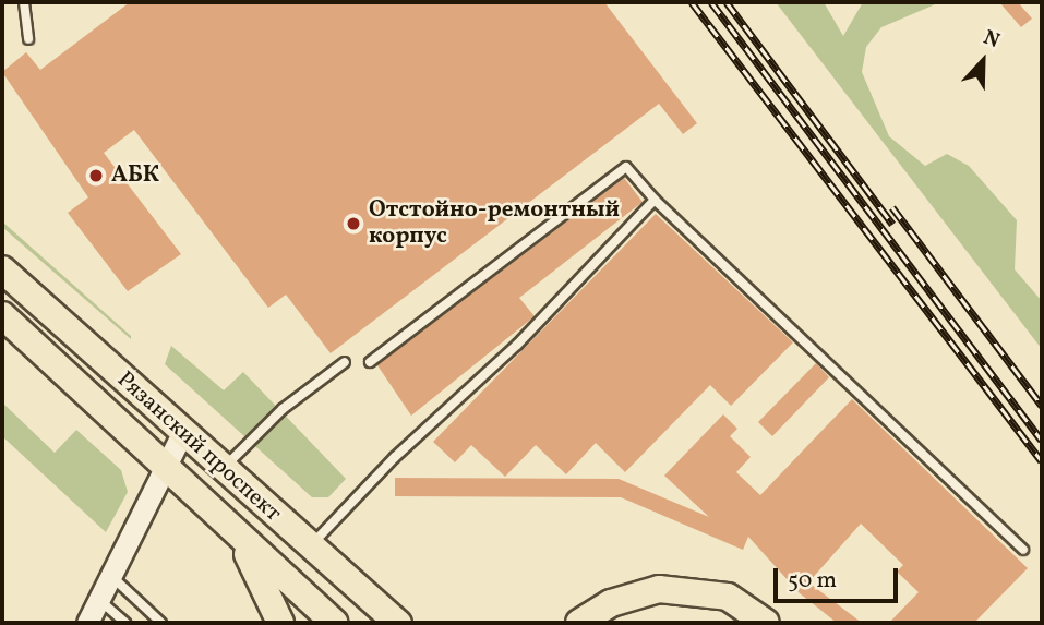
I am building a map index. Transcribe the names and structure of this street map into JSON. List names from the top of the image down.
{
  "streets": {
    "main road": ["Рязанский проспект"]
  },
  "places": ["АБК", "Отстойно-ремонтный корпус"],
  "scale_bar": "50 m",
  "north": "top"
}
